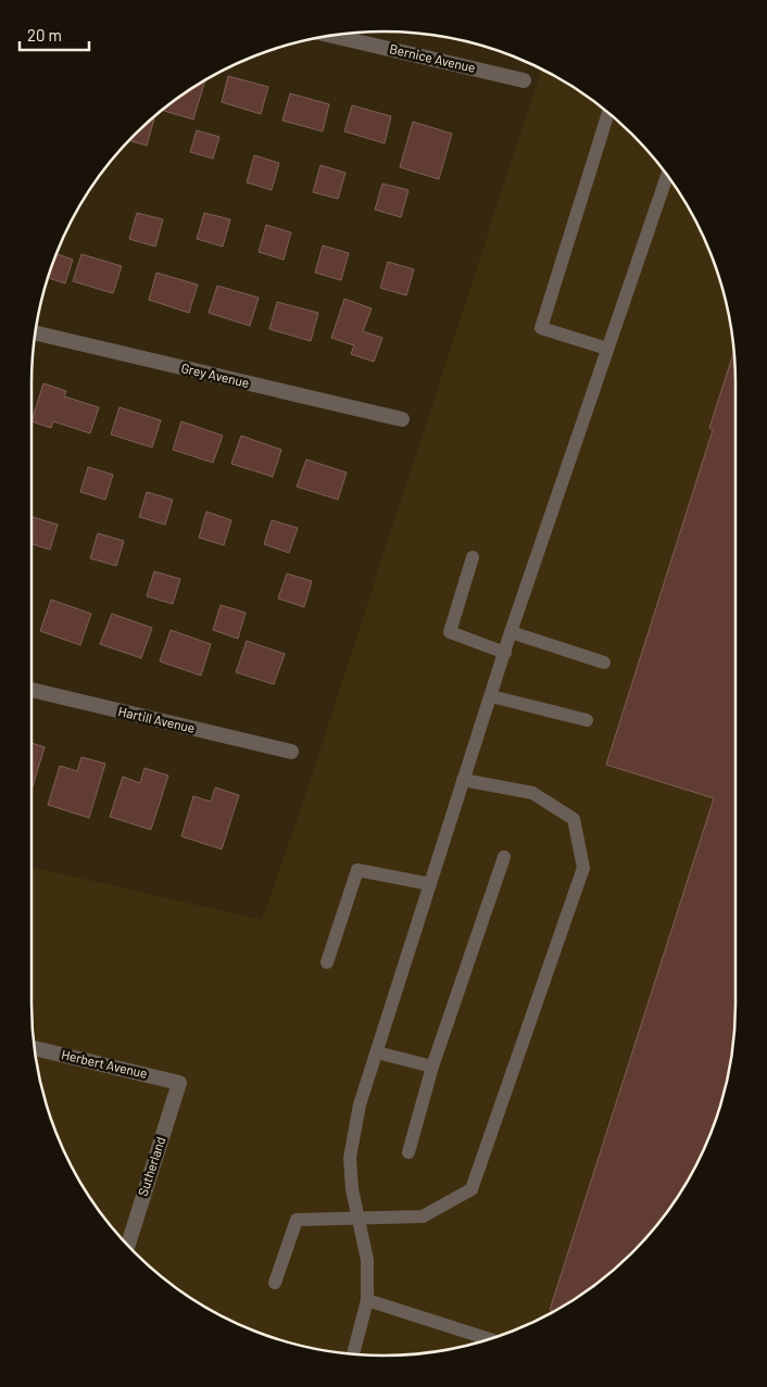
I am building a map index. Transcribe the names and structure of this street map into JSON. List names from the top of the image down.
{
  "streets": {
    "street": [
      "Bernice Avenue",
      "Grey Avenue",
      "Hartill Avenue",
      "Herbert Avenue",
      "Sutherland"
    ]
  },
  "crossings": [
    ["Herbert Avenue", "Sutherland"]
  ],
  "scale_bar": "20 m"
}
